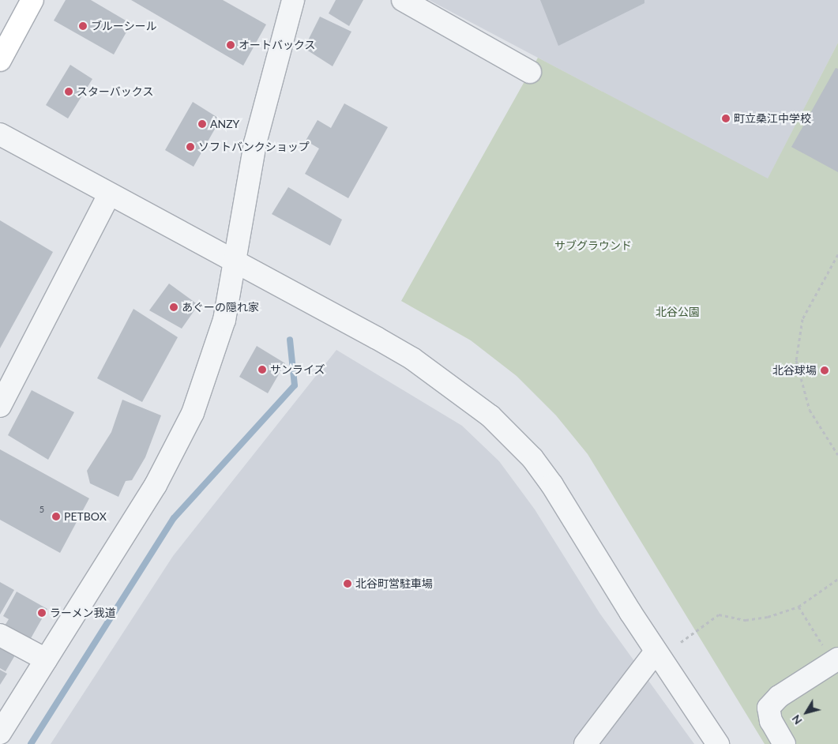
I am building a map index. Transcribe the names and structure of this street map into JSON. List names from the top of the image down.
{
  "parks": ["サブグラウンド", "北谷公園"],
  "places": [
    "ブルーシール",
    "オートバックス",
    "スターバックス",
    "町立桑江中学校",
    "ANZY",
    "ソフトバンクショップ",
    "あぐーの隠れ家",
    "サンライズ",
    "北谷球場",
    "PETBOX",
    "北谷町営駐車場",
    "ラーメン我道"
  ],
  "house_numbers": ["5"],
  "north": "bottom left"
}
